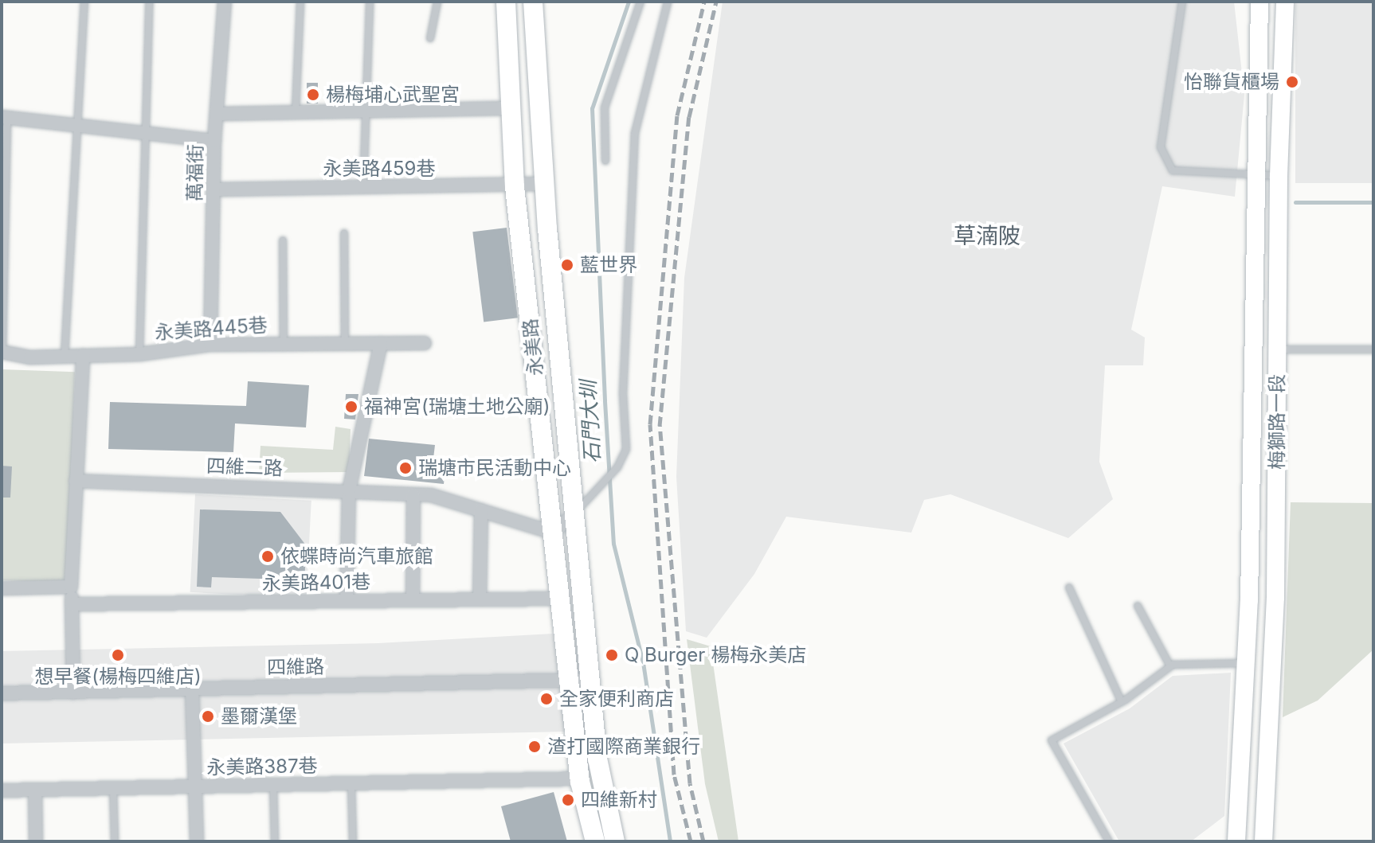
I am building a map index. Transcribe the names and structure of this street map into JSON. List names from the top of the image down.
{
  "streets": {
    "main road": ["永美路"],
    "street": [
      "永美路459巷",
      "萬福街",
      "永美路445巷",
      "梅獅路一段",
      "四維二路",
      "永美路401巷",
      "四維路",
      "永美路387巷"
    ]
  },
  "crossings": [
    ["永美路459巷", "萬福街"],
    ["永美路459巷", "永美路"],
    ["萬福街", "永美路445巷"],
    ["永美路", "四維二路"],
    ["永美路", "永美路401巷"],
    ["永美路", "四維路"],
    ["永美路", "永美路387巷"]
  ],
  "districts": ["草湳陂"],
  "water": ["石門大圳"],
  "places": [
    "怡聯貨櫃場",
    "楊梅埔心武聖宮",
    "藍世界",
    "福神宮(瑞塘土地公廟)",
    "瑞塘市民活動中心",
    "依蝶時尚汽車旅館",
    "想早餐(楊梅四維店)",
    "Q Burger 楊梅永美店",
    "全家便利商店",
    "墨爾漢堡",
    "渣打國際商業銀行",
    "四維新村"
  ]
}
